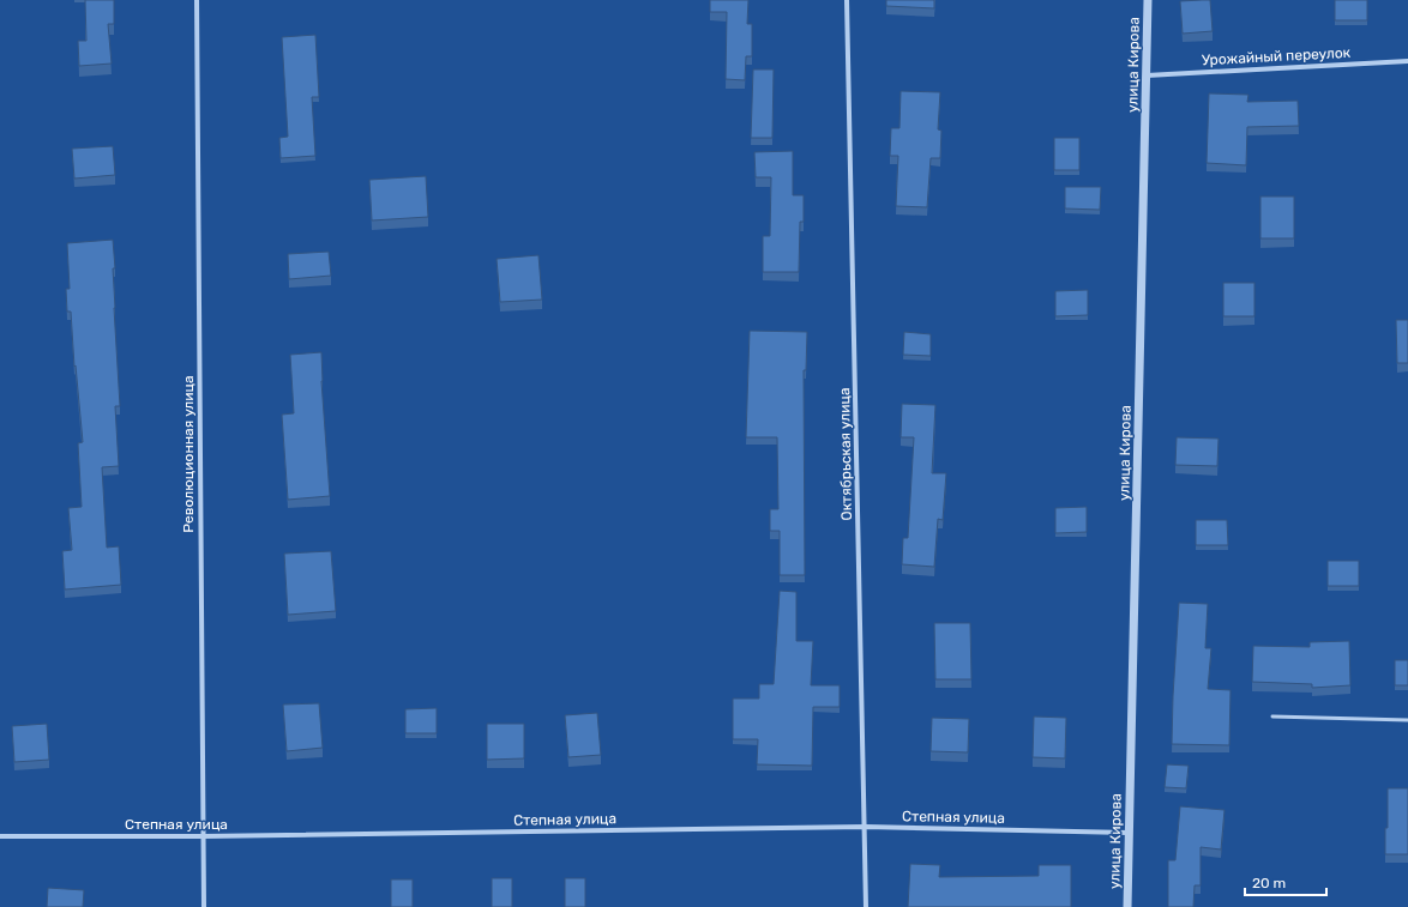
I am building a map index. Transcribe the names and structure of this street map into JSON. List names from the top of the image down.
{
  "streets": {
    "street": [
      "Урожайный переулок",
      "улица Кирова",
      "Революционная улица",
      "Октябрьская улица",
      "Степная улица"
    ]
  },
  "crossings": [
    ["Урожайный переулок", "улица Кирова"],
    ["улица Кирова", "Степная улица"],
    ["Революционная улица", "Степная улица"],
    ["Октябрьская улица", "Степная улица"]
  ],
  "scale_bar": "20 m"
}
